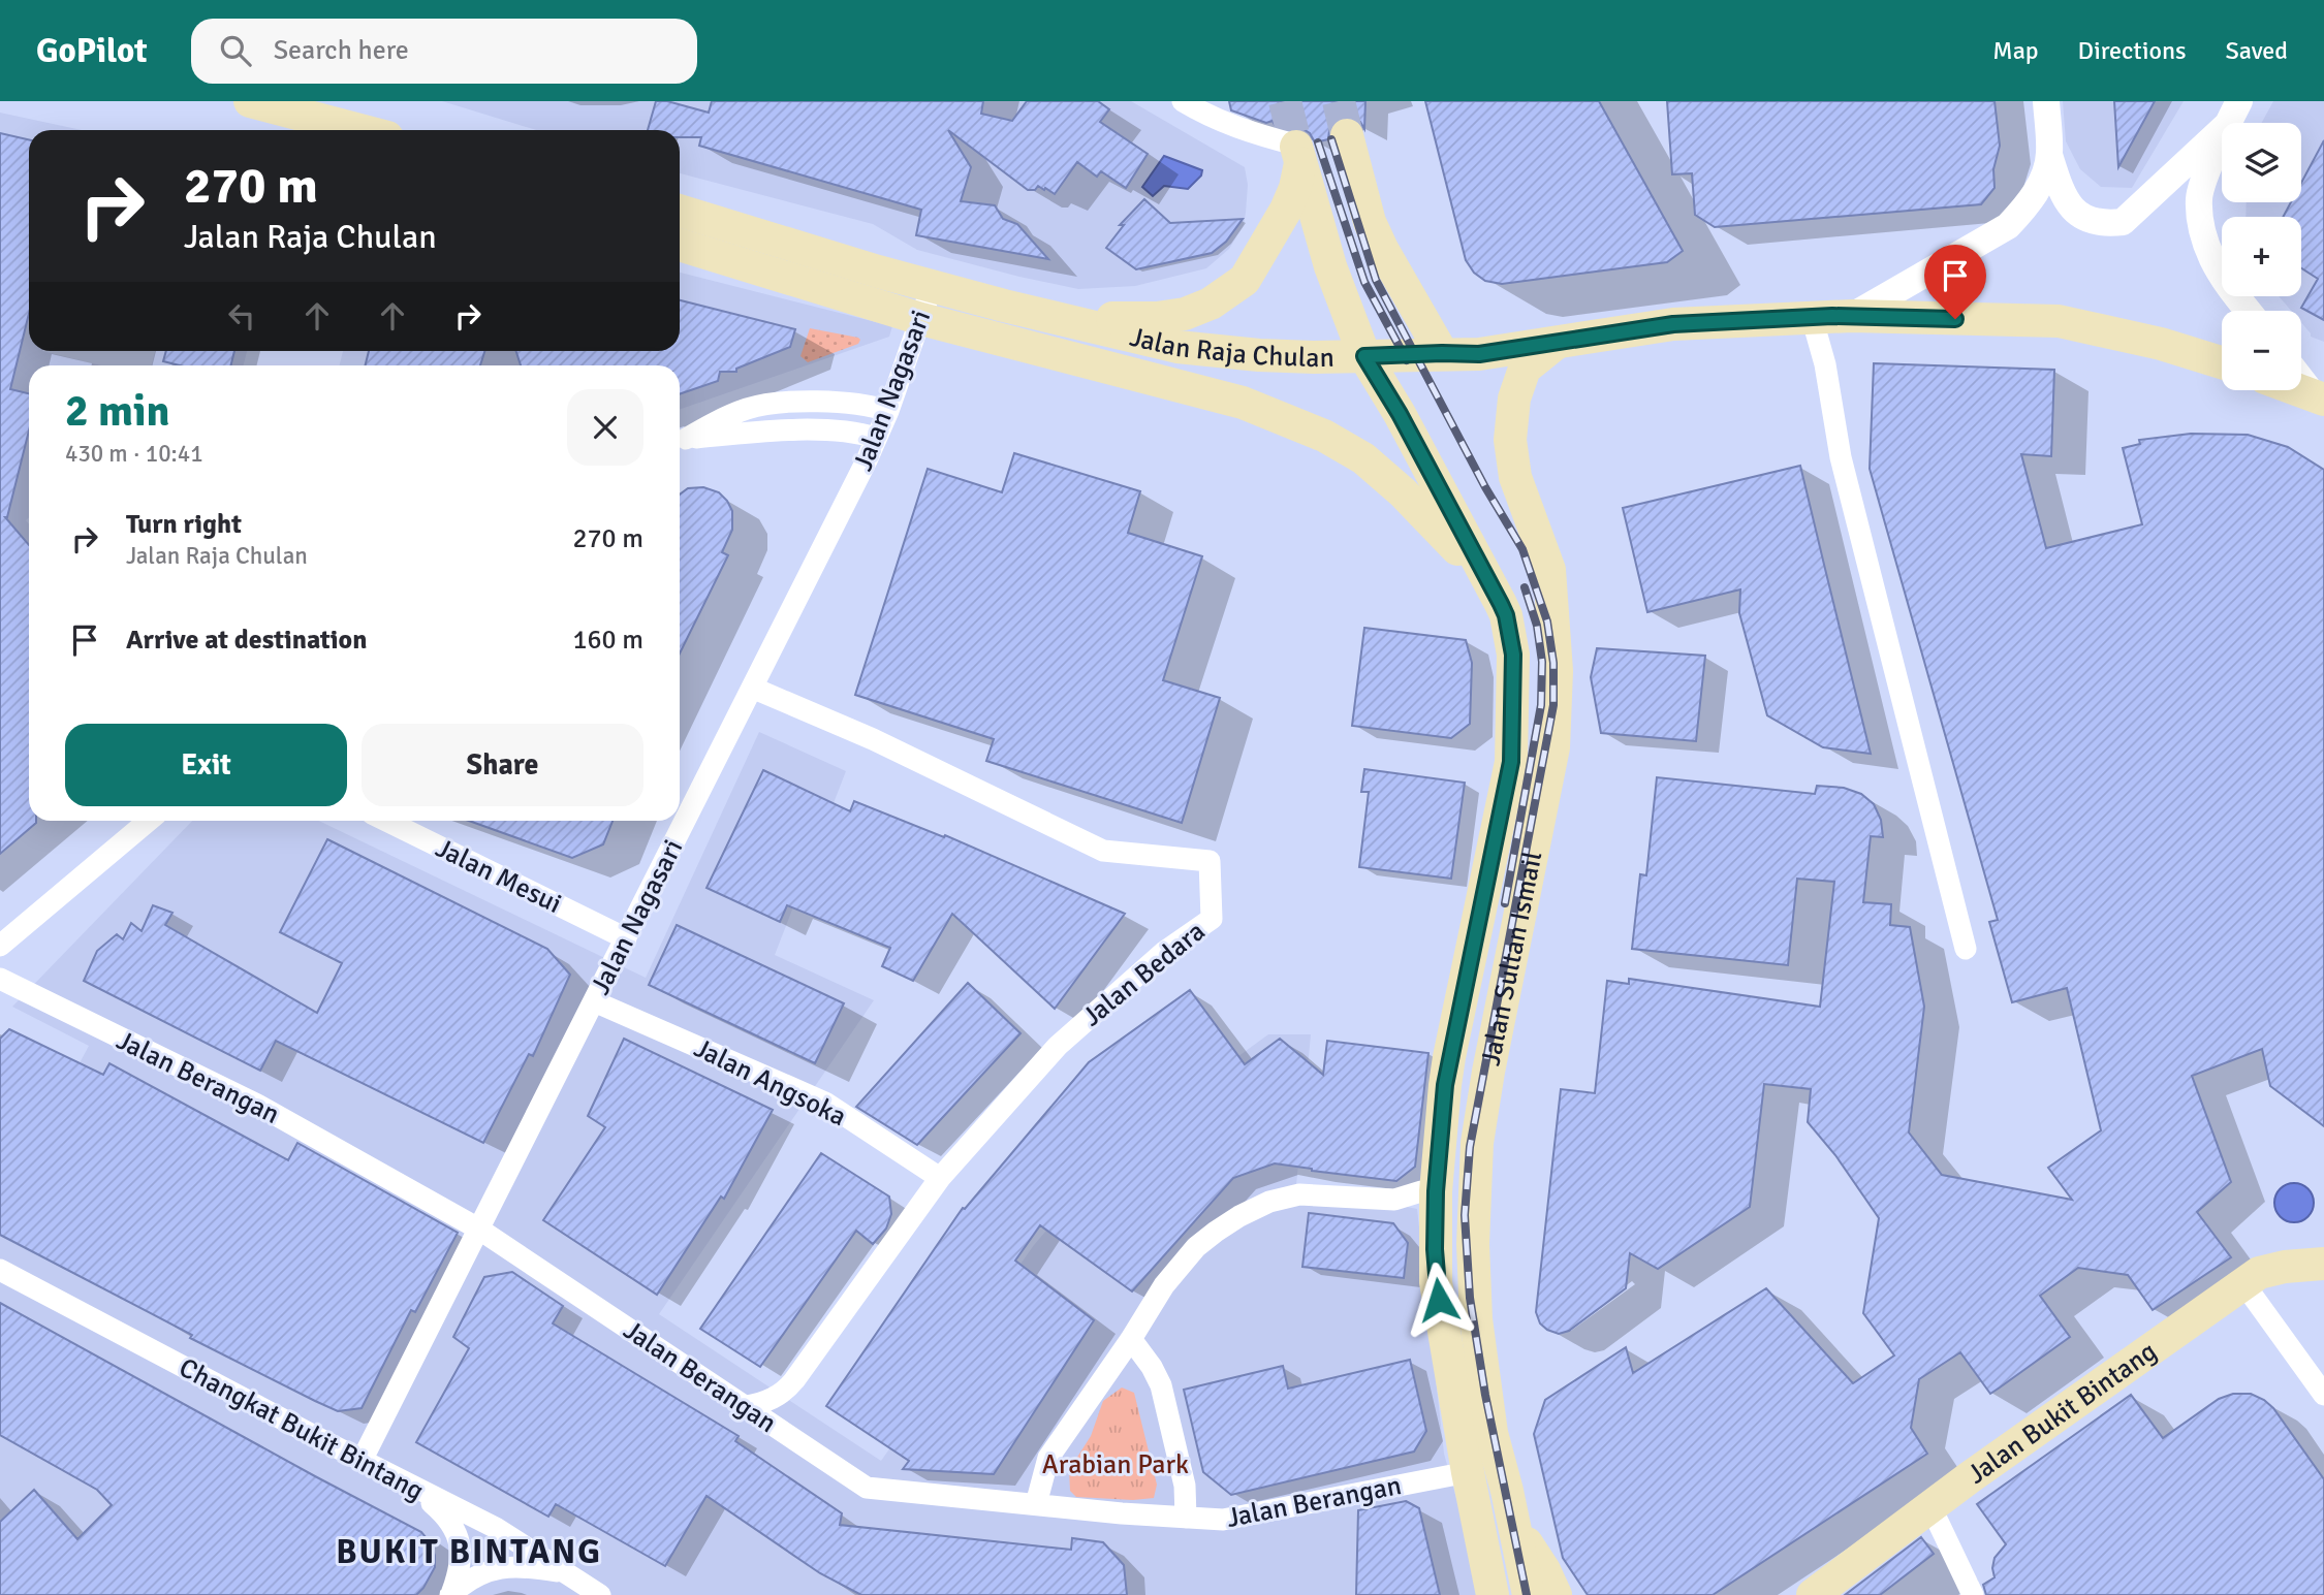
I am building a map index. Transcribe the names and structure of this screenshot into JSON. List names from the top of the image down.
{
  "streets": {
    "main road": ["Jalan Raja Chulan", "Jalan Sultan Ismail", "Jalan Bukit Bintang"],
    "street": [
      "Jalan Nagasari",
      "Jalan Mesui",
      "Jalan Bedara",
      "Jalan Berangan",
      "Jalan Angsoka",
      "Changkat Bukit Bintang"
    ]
  },
  "crossings": [
    ["Jalan Raja Chulan", "Jalan Nagasari"],
    ["Jalan Raja Chulan", "Jalan Sultan Ismail"],
    ["Jalan Nagasari", "Jalan Mesui"],
    ["Jalan Nagasari", "Jalan Bedara"],
    ["Jalan Nagasari", "Jalan Berangan"],
    ["Jalan Nagasari", "Jalan Angsoka"],
    ["Jalan Nagasari", "Changkat Bukit Bintang"],
    ["Jalan Sultan Ismail", "Jalan Berangan"],
    ["Jalan Bedara", "Jalan Berangan"],
    ["Jalan Bedara", "Jalan Angsoka"]
  ],
  "districts": ["BUKIT BINTANG"],
  "parks": ["Arabian Park"],
  "page": {
    "header": "GoPilot",
    "search": "Search here",
    "nav": ["Map", "Directions", "Saved"],
    "map_buttons": ["+", "−"],
    "turn": ["270 m", "Jalan Raja Chulan"],
    "heading": ["2 min", "430 m · 10:41"],
    "list": [
      {
        "name": "Turn right",
        "note": "Jalan Raja Chulan",
        "value": "270 m"
      },
      {
        "name": "Arrive at destination",
        "value": "160 m"
      }
    ],
    "buttons": ["Exit", "Share"]
  }
}
